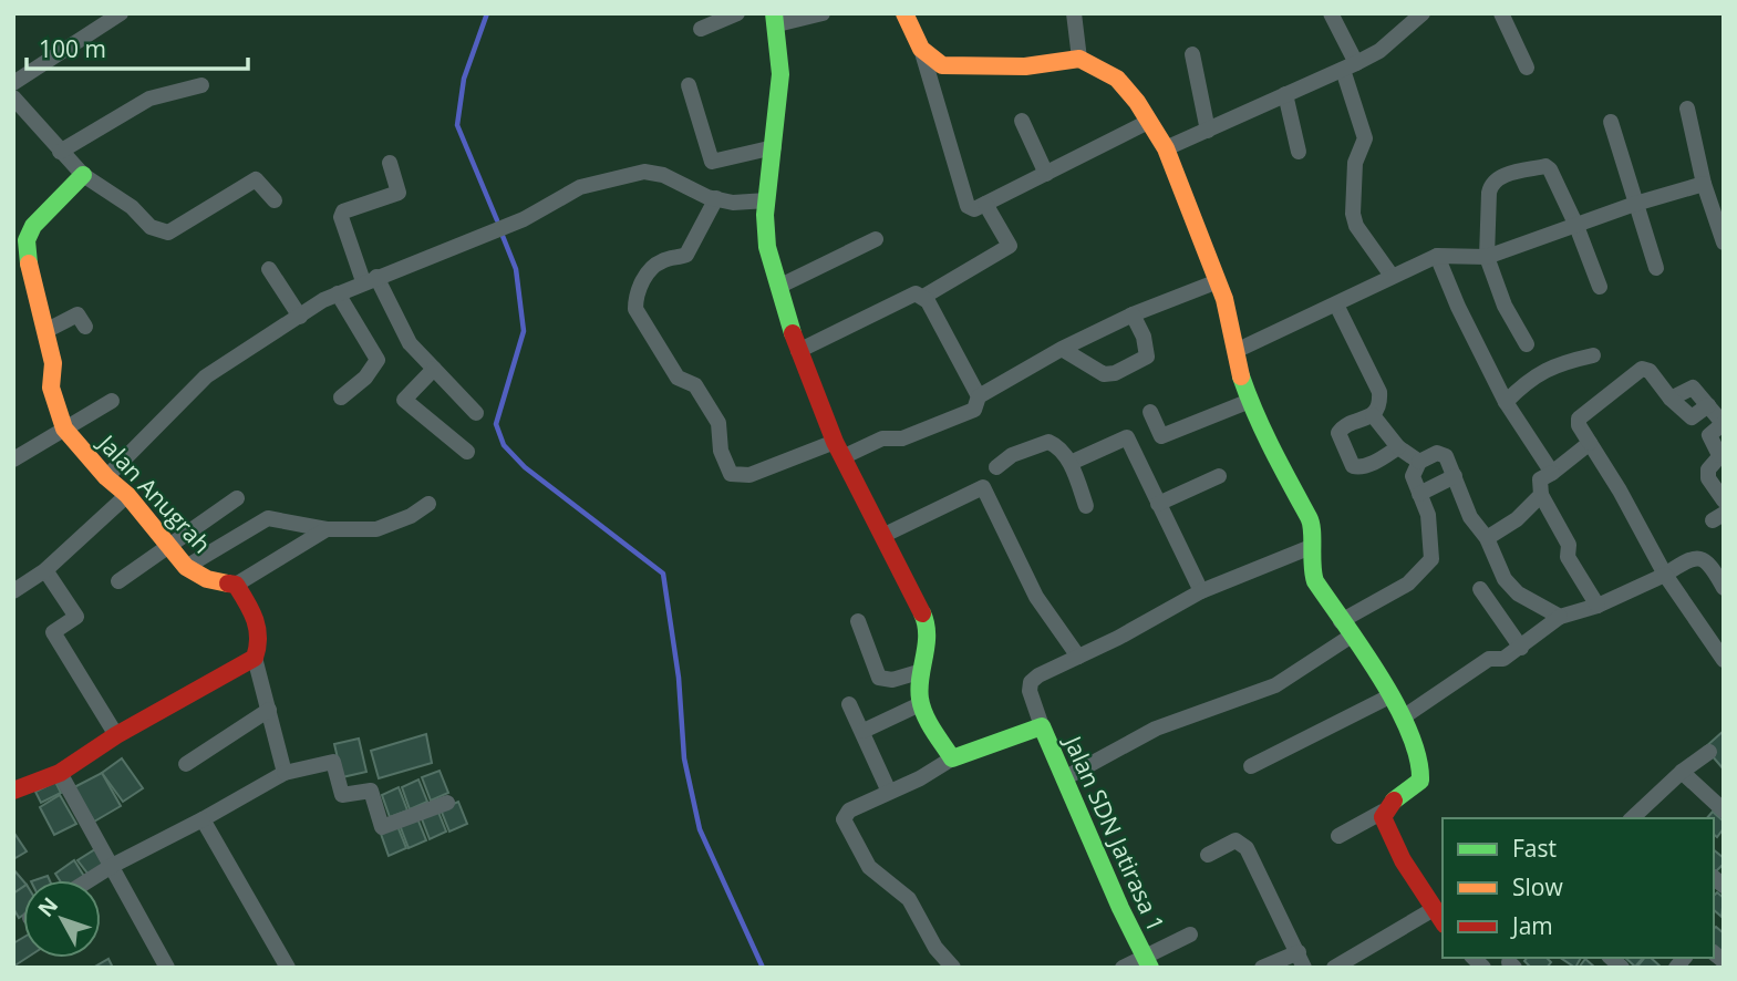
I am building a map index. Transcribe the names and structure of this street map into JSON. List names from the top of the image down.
{
  "streets": {
    "street": ["Jalan Anugrah", "Jalan SDN Jatirasa 1"]
  },
  "legend": ["Fast", "Slow", "Jam"],
  "scale_bar": "100 m",
  "north": "top left"
}
